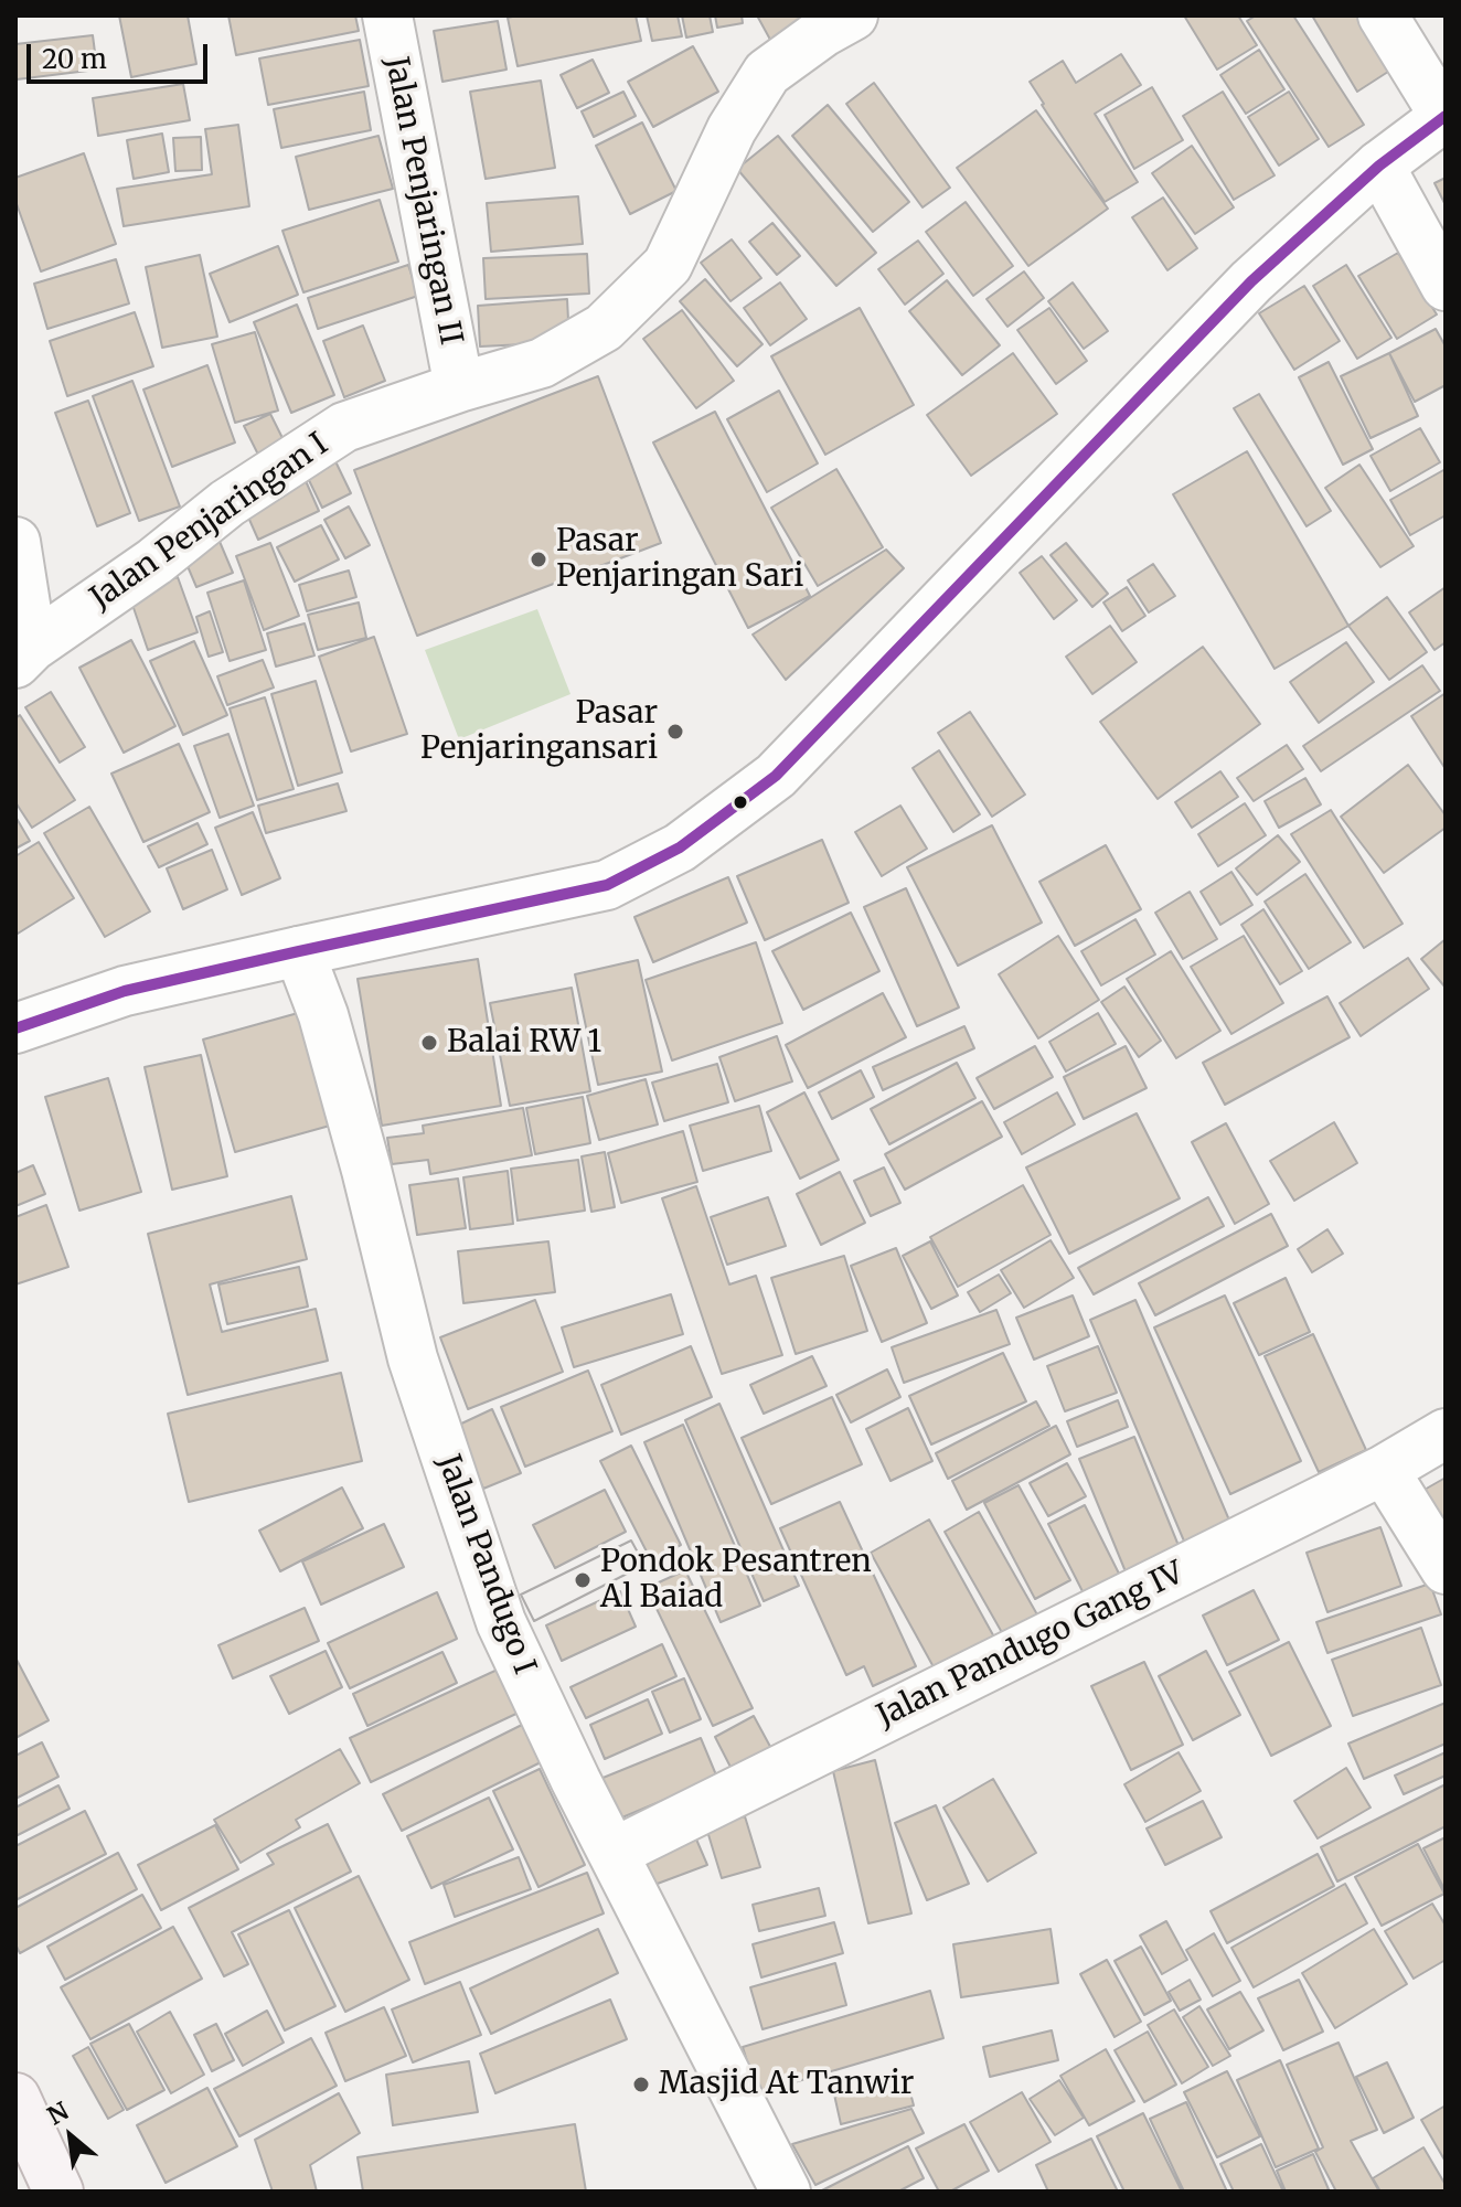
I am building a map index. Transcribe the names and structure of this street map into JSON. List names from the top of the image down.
{
  "streets": {
    "street": [
      "Jalan Penjaringan II",
      "Jalan Penjaringan I",
      "Jalan Pandugo I",
      "Jalan Pandugo Gang IV"
    ]
  },
  "crossings": [
    ["Jalan Penjaringan II", "Jalan Penjaringan I"],
    ["Jalan Pandugo I", "Jalan Pandugo Gang IV"]
  ],
  "places": [
    "Pasar Penjaringan Sari",
    "Pasar Penjaringansari",
    "Balai RW 1",
    "Pondok Pesantren Al Baiad",
    "Masjid At Tanwir"
  ],
  "scale_bar": "20 m",
  "north": "top left"
}
